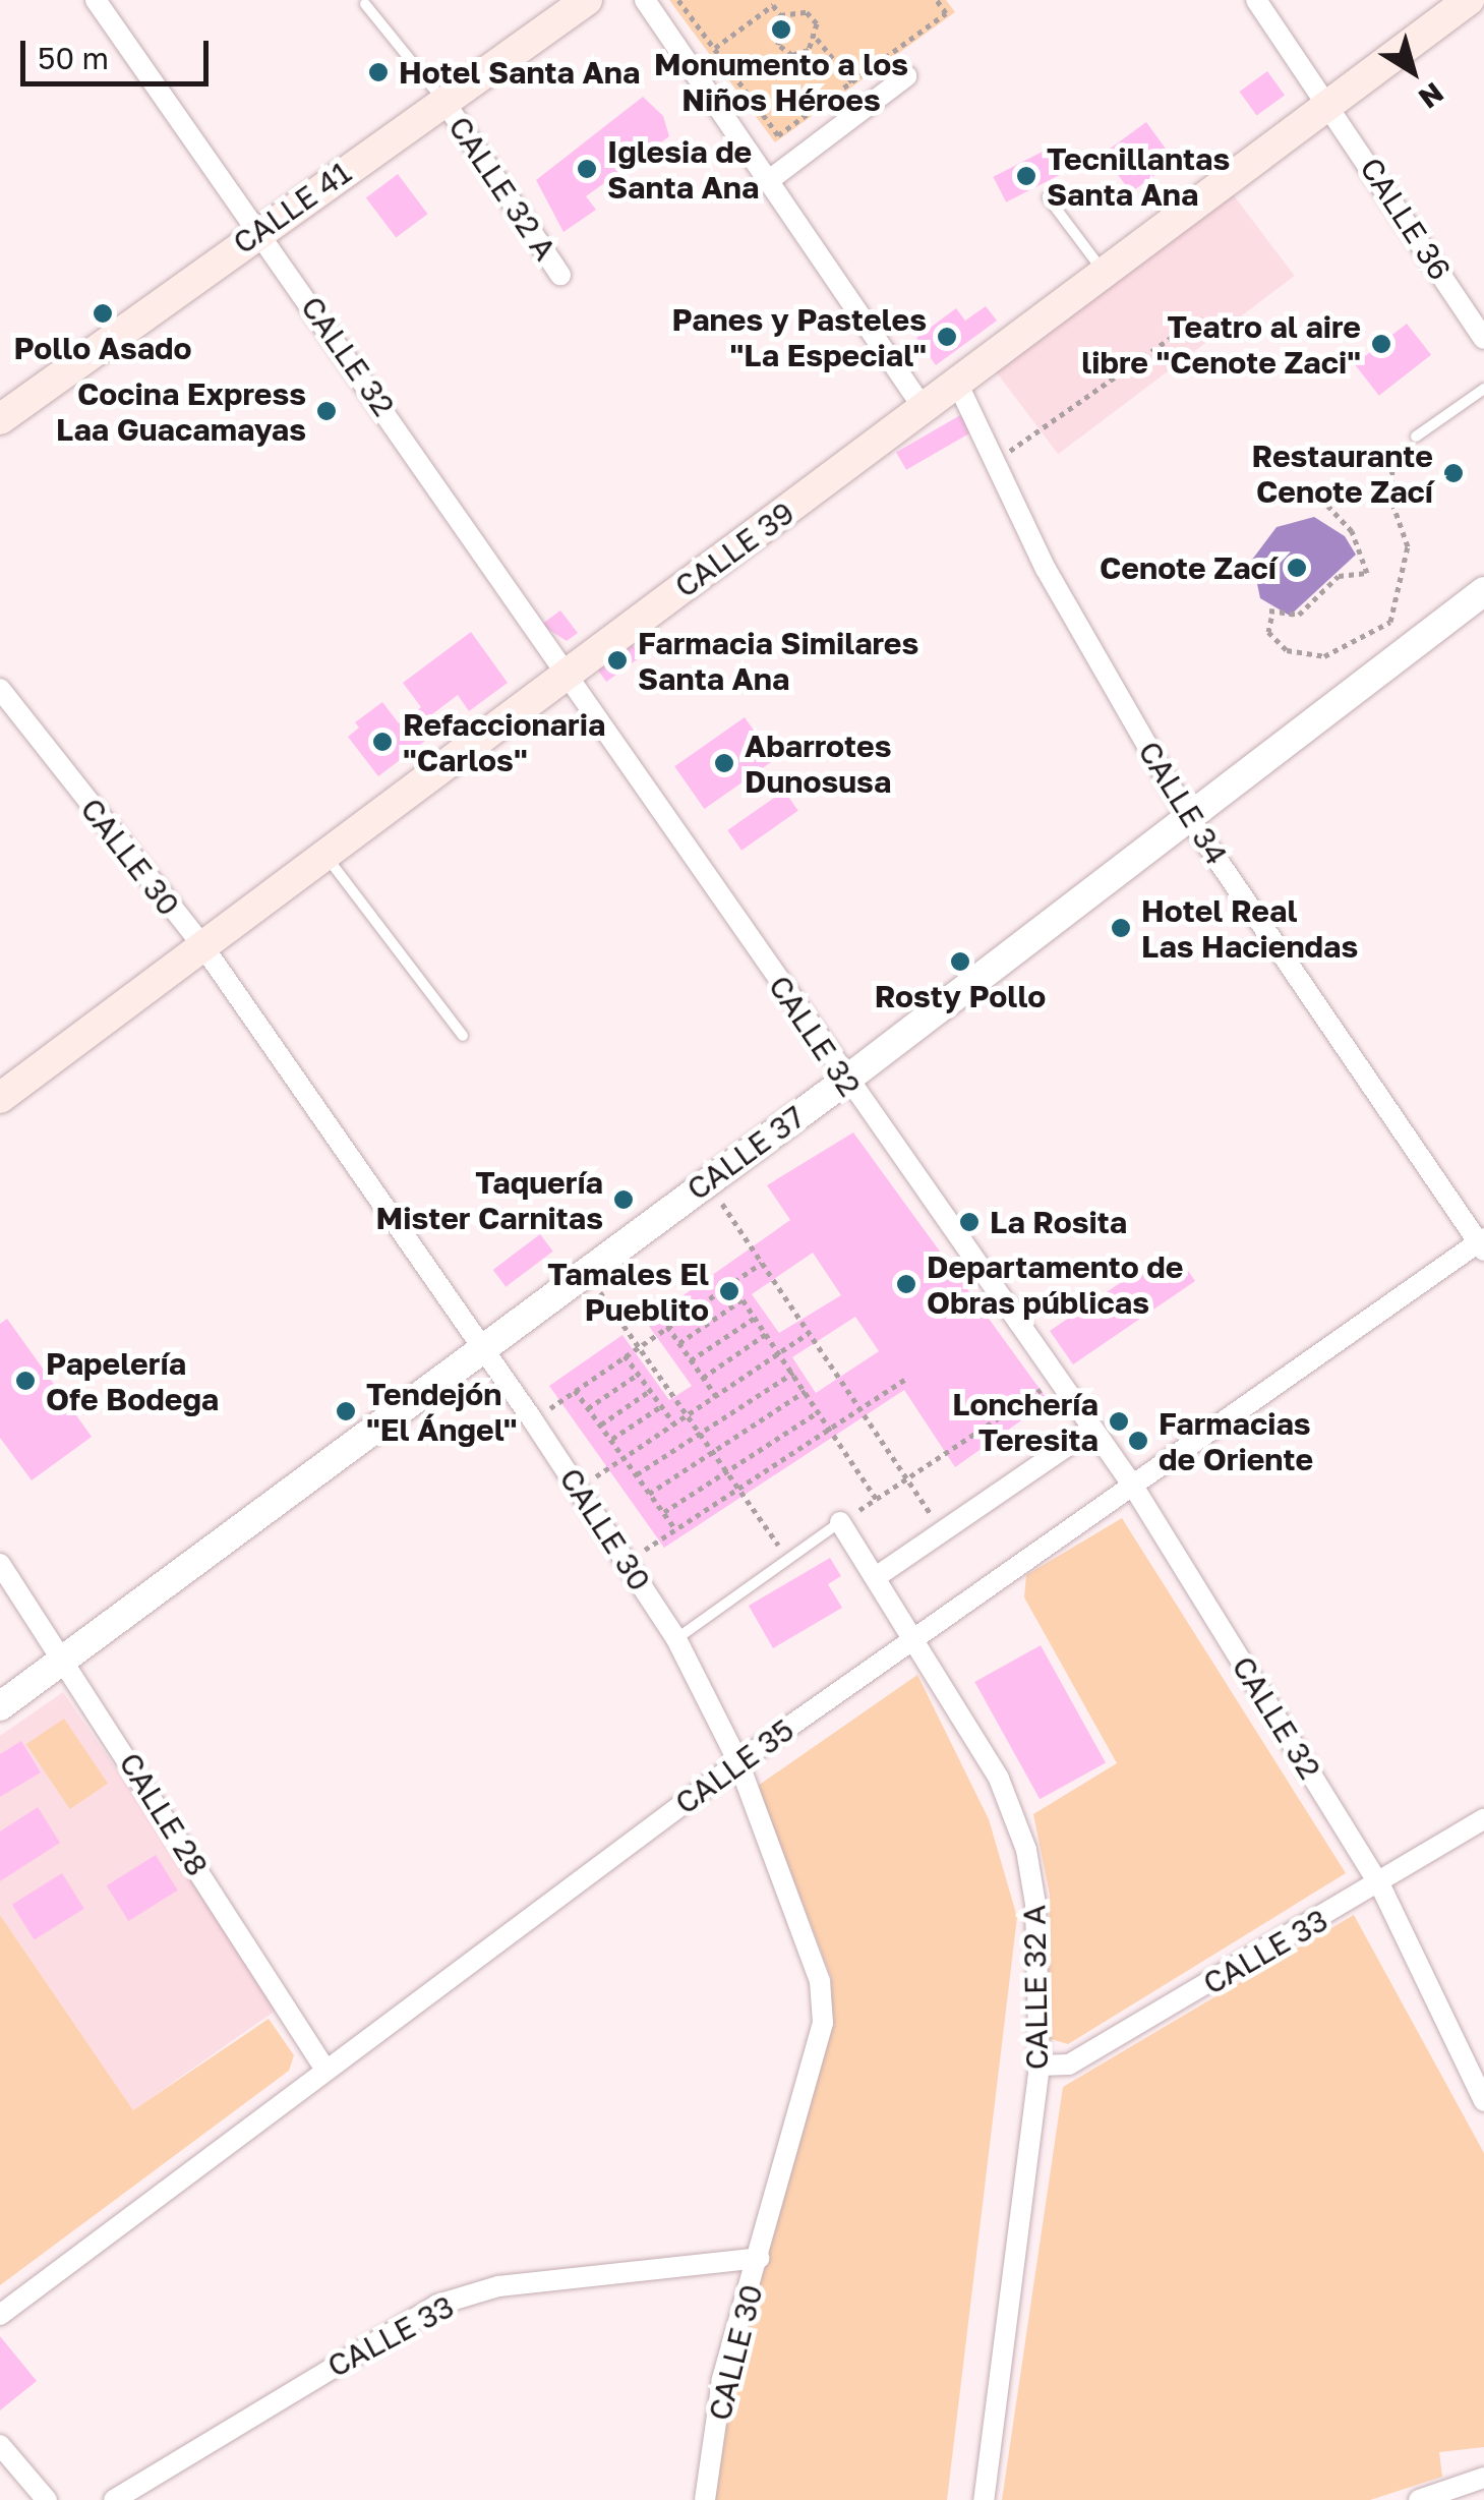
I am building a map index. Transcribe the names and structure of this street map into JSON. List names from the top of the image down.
{
  "streets": {
    "main road": ["CALLE 41", "CALLE 39"],
    "street": [
      "CALLE 32 A",
      "CALLE 36",
      "CALLE 32",
      "CALLE 34",
      "CALLE 30",
      "CALLE 37",
      "CALLE 35",
      "CALLE 28",
      "CALLE 33"
    ]
  },
  "crossings": [
    ["CALLE 32 A", "CALLE 41"],
    ["CALLE 32 A", "CALLE 35"],
    ["CALLE 32 A", "CALLE 33"],
    ["CALLE 41", "CALLE 32"],
    ["CALLE 36", "CALLE 39"],
    ["CALLE 32", "CALLE 39"],
    ["CALLE 32", "CALLE 37"],
    ["CALLE 32", "CALLE 35"],
    ["CALLE 32", "CALLE 33"],
    ["CALLE 39", "CALLE 34"],
    ["CALLE 39", "CALLE 30"],
    ["CALLE 34", "CALLE 37"],
    ["CALLE 34", "CALLE 35"],
    ["CALLE 30", "CALLE 37"],
    ["CALLE 30", "CALLE 35"],
    ["CALLE 30", "CALLE 33"],
    ["CALLE 37", "CALLE 28"],
    ["CALLE 35", "CALLE 28"]
  ],
  "places": [
    "Monumento a los Niños Héroes",
    "Hotel Santa Ana",
    "Iglesia de Santa Ana",
    "Tecnillantas Santa Ana",
    "Pollo Asado",
    "Panes y Pasteles \"La Especial\"",
    "Teatro al aire libre \"Cenote Zaci\"",
    "Cocina Express Laa Guacamayas",
    "Restaurante Cenote Zací",
    "Cenote Zací",
    "Farmacia Similares Santa Ana",
    "Refaccionaria \"Carlos\"",
    "Abarrotes Dunosusa",
    "Hotel Real Las Haciendas",
    "Rosty Pollo",
    "Taquería Mister Carnitas",
    "La Rosita",
    "Departamento de Obras públicas",
    "Tamales El Pueblito",
    "Papelería Ofe Bodega",
    "Tendejón \"El Ángel\"",
    "Lonchería Teresita",
    "Farmacias de Oriente"
  ],
  "scale_bar": "50 m",
  "north": "bottom right"
}
